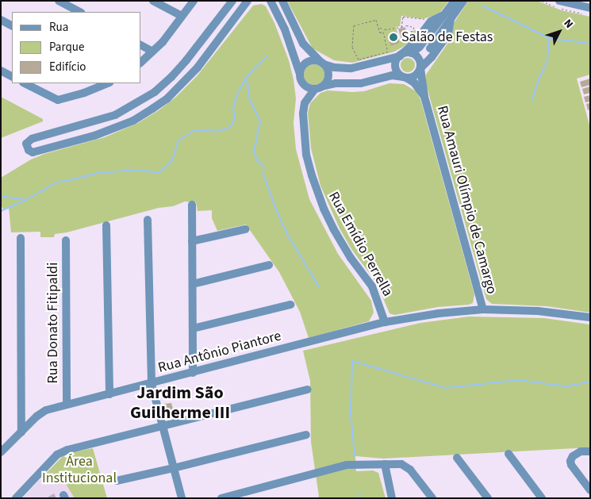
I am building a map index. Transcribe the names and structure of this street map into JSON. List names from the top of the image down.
{
  "streets": {
    "street": [
      "Rua Amauri Olímpio de Camargo",
      "Rua Emídio Perrella",
      "Rua Donato Fitipaldi",
      "Rua Antônio Piantore"
    ]
  },
  "crossings": [
    ["Rua Amauri Olímpio de Camargo", "Rua Antônio Piantore"],
    ["Rua Emídio Perrella", "Rua Antônio Piantore"],
    ["Rua Donato Fitipaldi", "Rua Antônio Piantore"]
  ],
  "districts": ["Jardim São Guilherme III"],
  "parks": ["Área Institucional"],
  "places": ["Salão de Festas"],
  "legend": ["Rua", "Parque", "Edifício"],
  "north": "top right"
}
